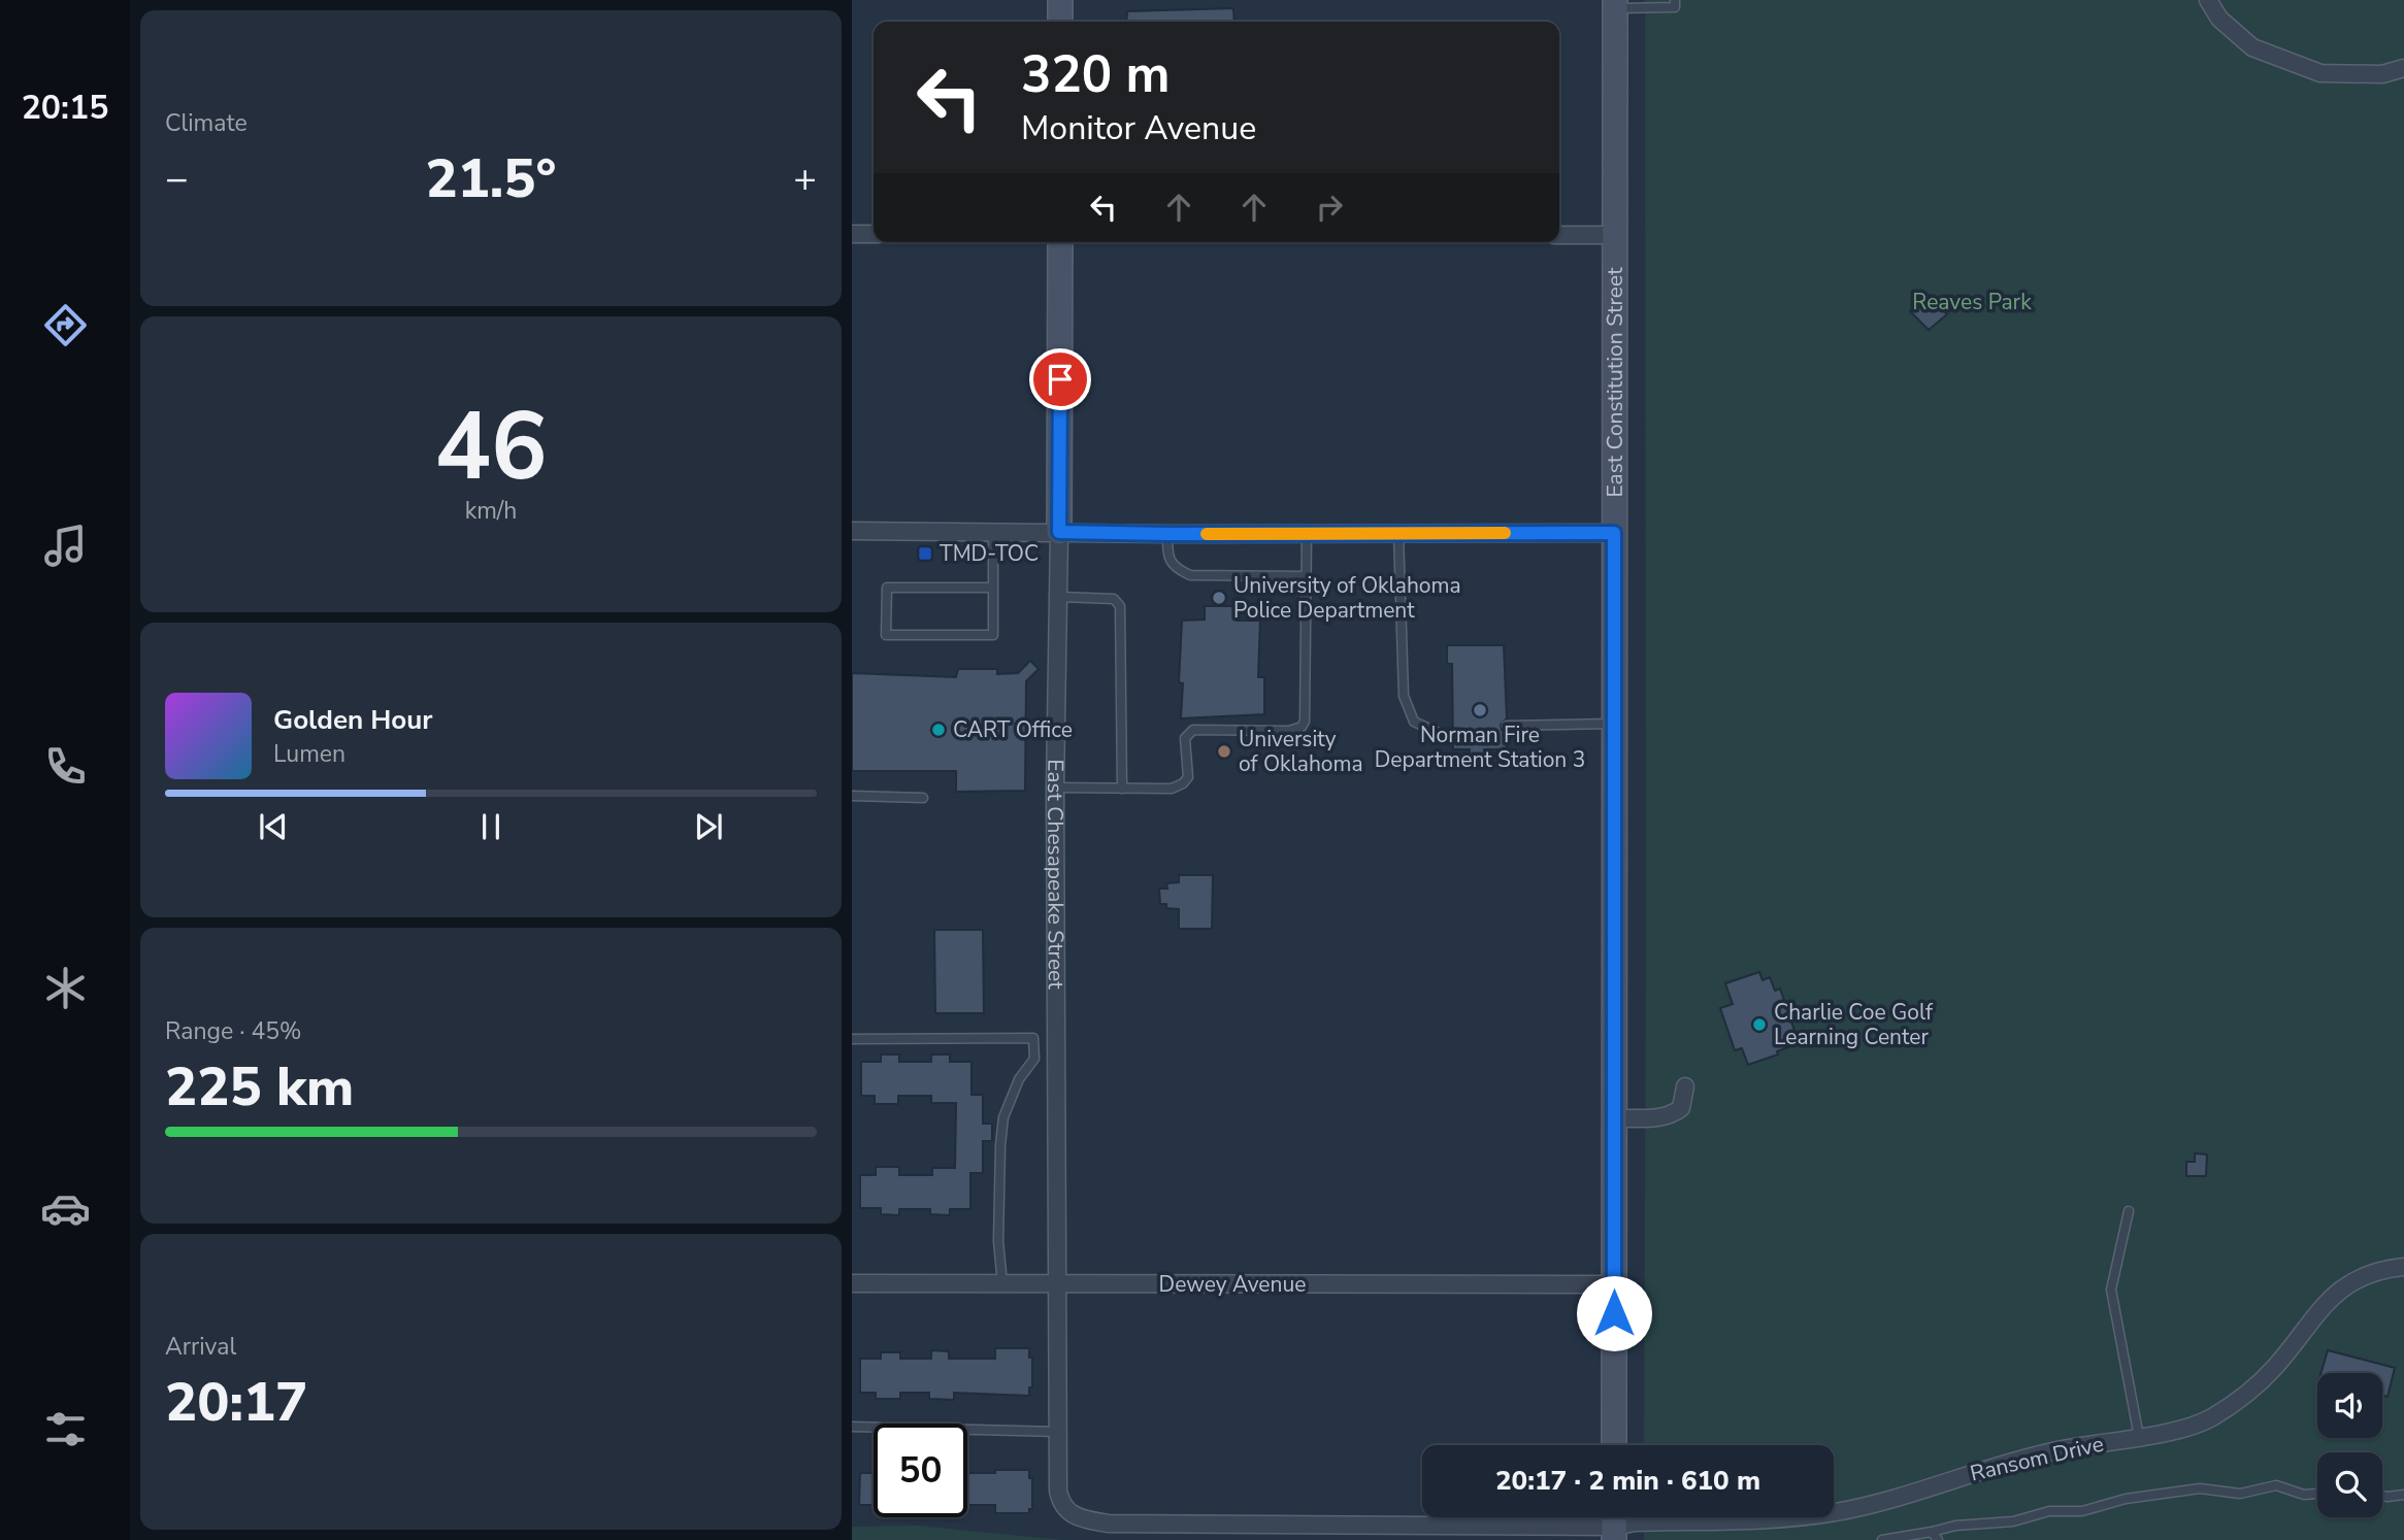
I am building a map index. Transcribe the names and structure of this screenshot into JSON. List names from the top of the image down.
{
  "streets": {
    "main road": ["East Constitution Street", "East Chesapeake Street"],
    "street": ["Dewey Avenue", "Ransom Drive"]
  },
  "crossings": [
    ["East Constitution Street", "Dewey Avenue"],
    ["East Chesapeake Street", "Dewey Avenue"],
    ["East Chesapeake Street", "Ransom Drive"]
  ],
  "parks": ["Reaves Park"],
  "places": {
    "transit": ["TMD-TOC"],
    "other": [
      "University of Oklahoma Police Department",
      "Norman Fire Department Station 3",
      "CART Office",
      "University of Oklahoma",
      "Charlie Coe Golf Learning Center"
    ]
  },
  "page": {
    "tabs": "20:15",
    "tile": [
      "Climate",
      ["46", "km/h"],
      ["Range · 45%", "225 km"],
      ["Arrival", "20:17"]
    ],
    "turn": ["320 m", "Monitor Avenue"],
    "heat": ["−", "21.5°", "+"],
    "song": ["Golden Hour", "Lumen"],
    "limit": "50",
    "trip": "20:17 · 2 min · 610 m"
  }
}
